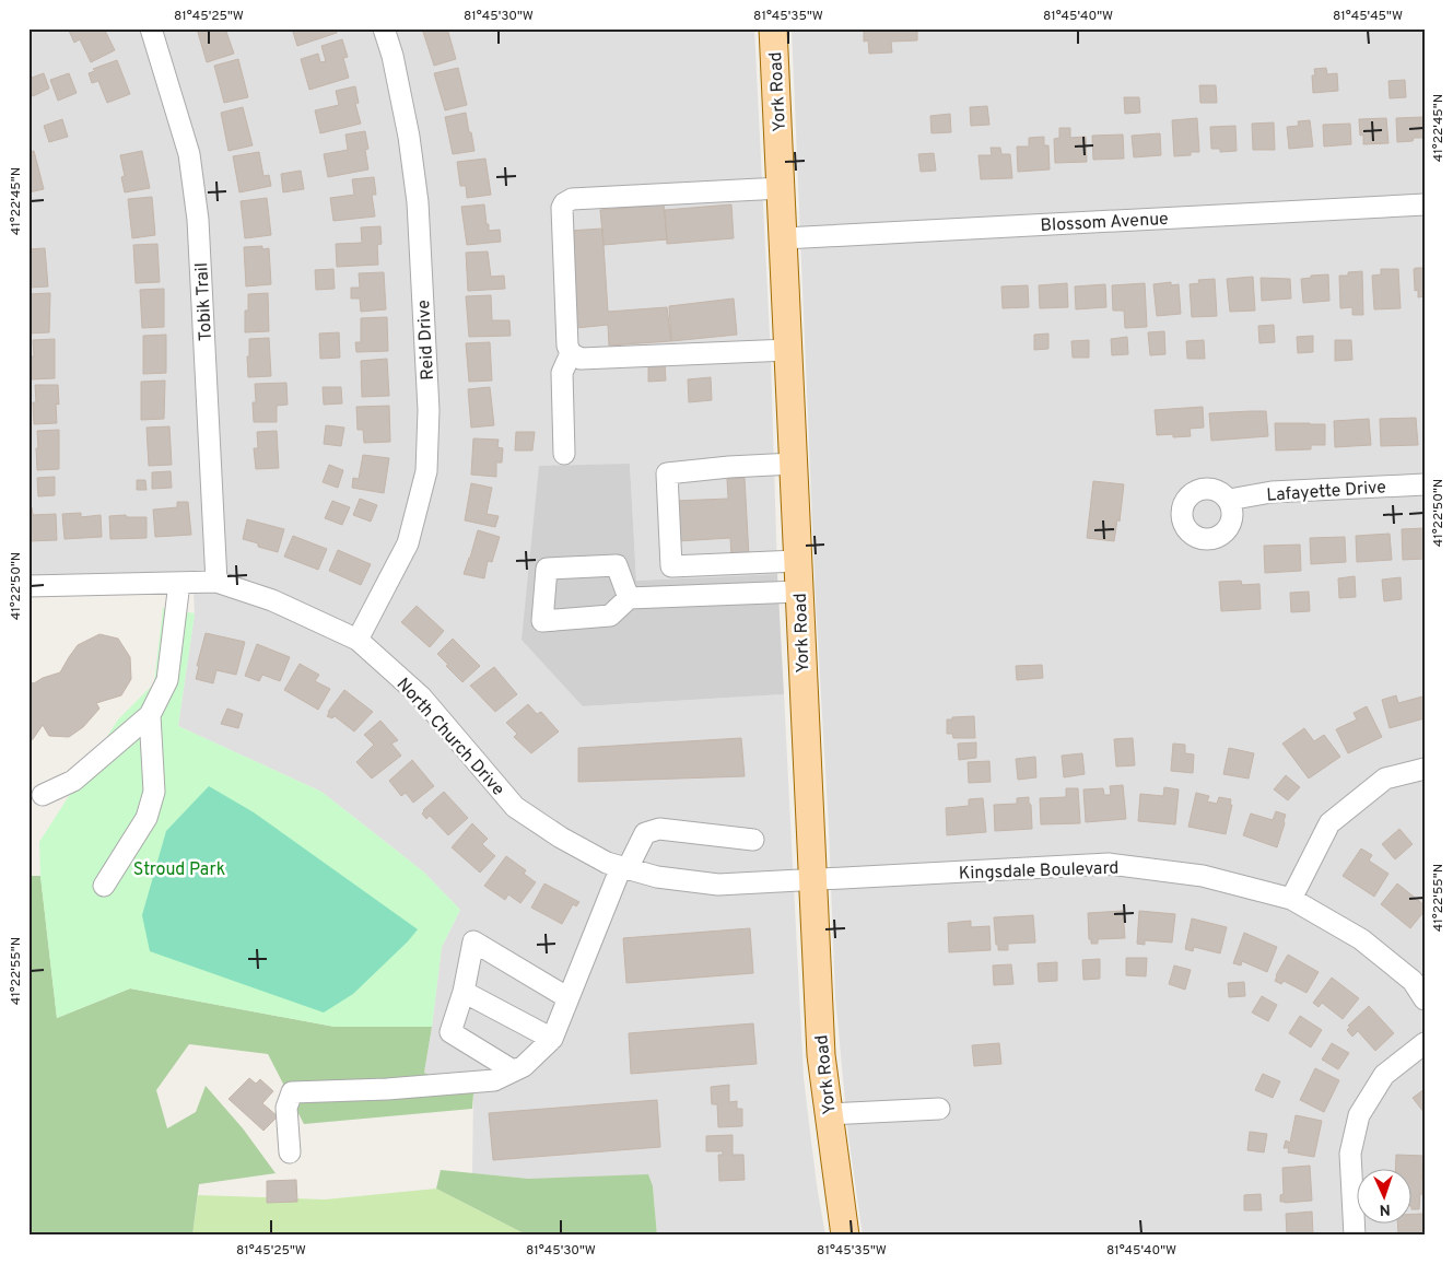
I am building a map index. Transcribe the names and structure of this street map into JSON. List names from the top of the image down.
{
  "streets": {
    "main road": ["York Road"],
    "street": [
      "Blossom Avenue",
      "Tobik Trail",
      "Reid Drive",
      "Lafayette Drive",
      "North Church Drive",
      "Kingsdale Boulevard"
    ]
  },
  "crossings": [
    ["York Road", "Blossom Avenue"],
    ["York Road", "North Church Drive"],
    ["York Road", "Kingsdale Boulevard"],
    ["Tobik Trail", "North Church Drive"],
    ["Reid Drive", "North Church Drive"],
    ["North Church Drive", "Kingsdale Boulevard"]
  ],
  "parks": ["Stroud Park"],
  "north": "bottom",
  "coordinates": [
    "81°45'25\"W",
    "81°45'30\"W",
    "81°45'35\"W",
    "81°45'40\"W",
    "81°45'45\"W",
    "41°22'45\"N",
    "41°22'50\"N",
    "41°22'55\"N"
  ]
}
